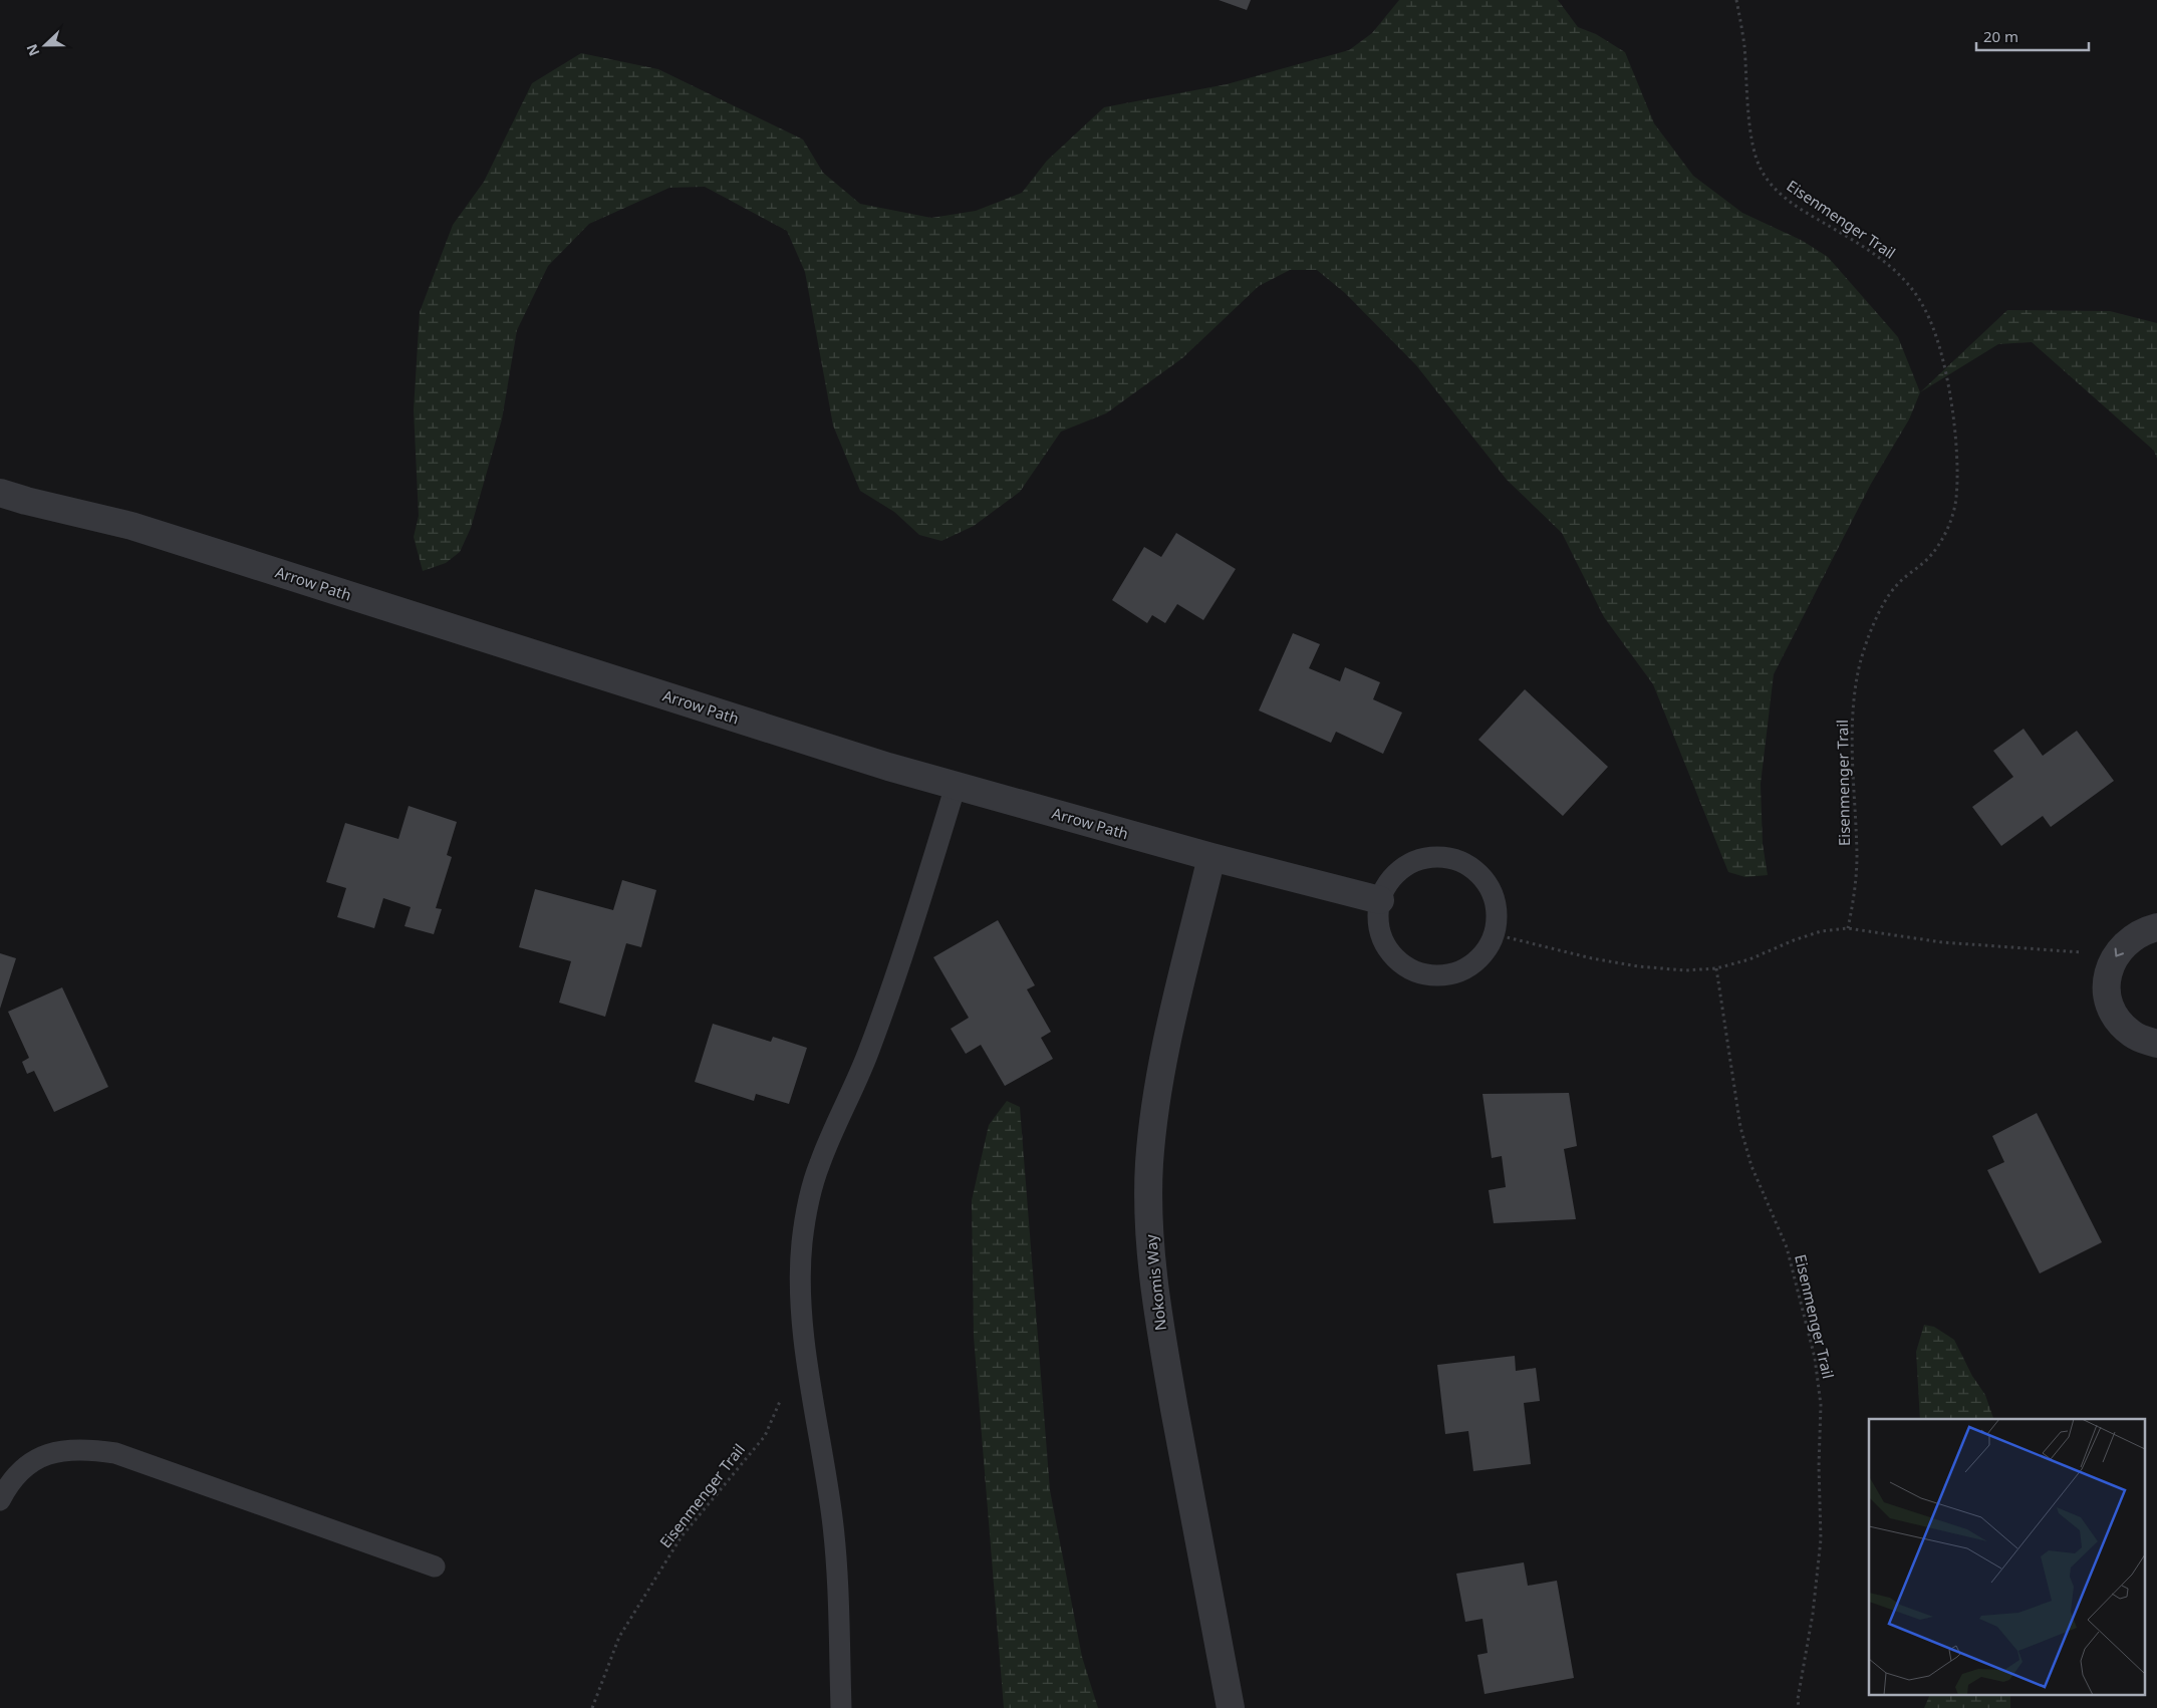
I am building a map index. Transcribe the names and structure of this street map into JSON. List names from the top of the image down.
{
  "streets": {
    "street": ["Arrow Path", "Nokomis Way"],
    "path": ["Eisenmenger Trail"]
  },
  "crossings": [
    ["Arrow Path", "Nokomis Way"]
  ],
  "scale_bar": "20 m",
  "north": "left"
}
